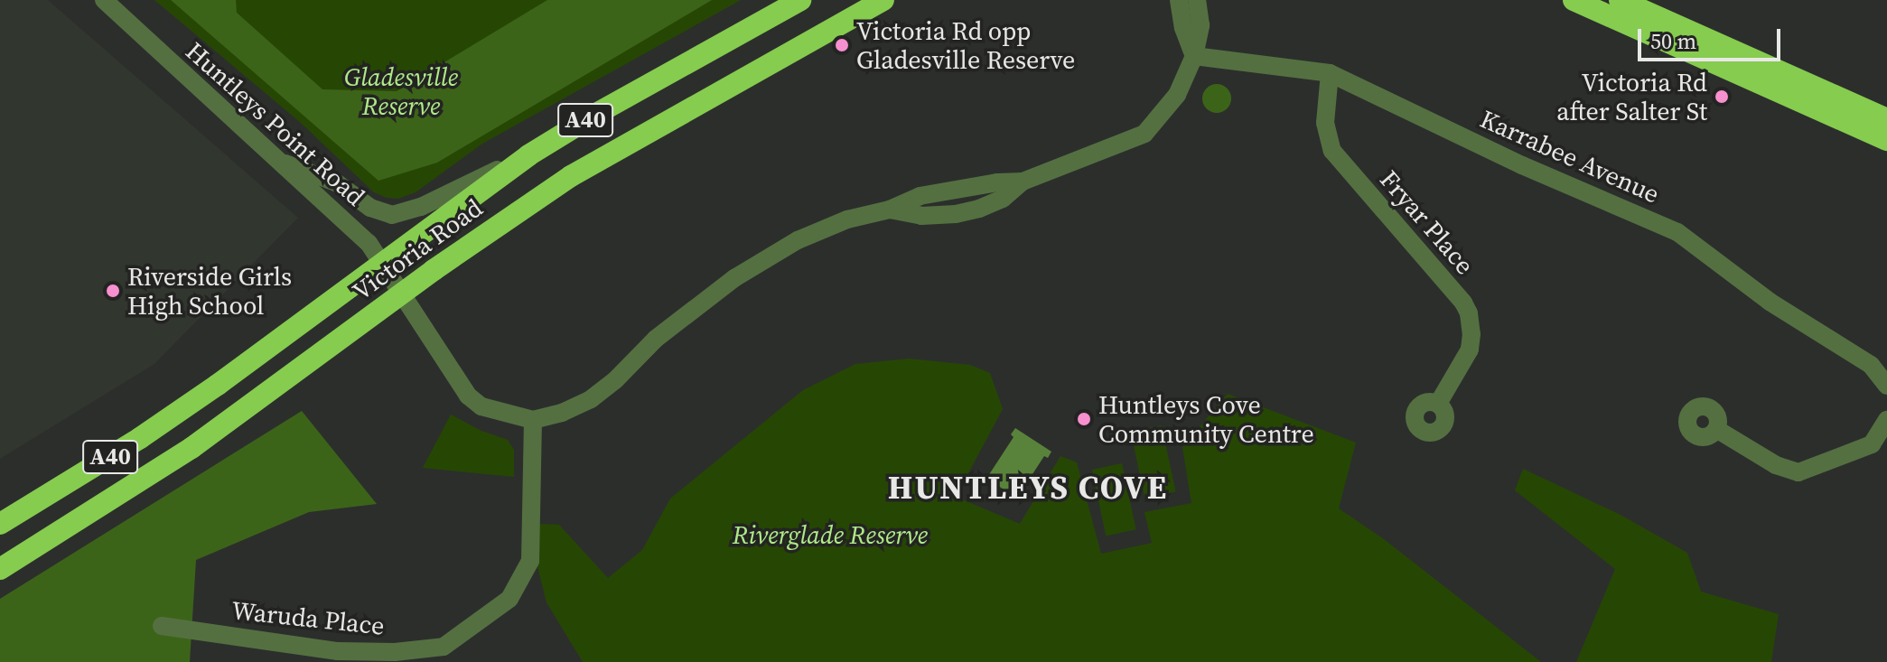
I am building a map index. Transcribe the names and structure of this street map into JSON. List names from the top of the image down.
{
  "streets": {
    "highway": ["A40", "Victoria Road"],
    "street": [
      "Huntleys Point Road",
      "Karrabee Avenue",
      "Fryar Place",
      "Waruda Place"
    ]
  },
  "crossings": [
    ["Huntleys Point Road", "Victoria Road"],
    ["Huntleys Point Road", "Waruda Place"],
    ["Karrabee Avenue", "Fryar Place"]
  ],
  "districts": ["HUNTLEYS COVE"],
  "parks": ["Gladesville Reserve", "Riverglade Reserve"],
  "places": [
    "Victoria Rd opp Gladesville Reserve",
    "Victoria Rd after Salter St",
    "Riverside Girls High School",
    "Huntleys Cove Community Centre"
  ],
  "scale_bar": "50 m"
}
